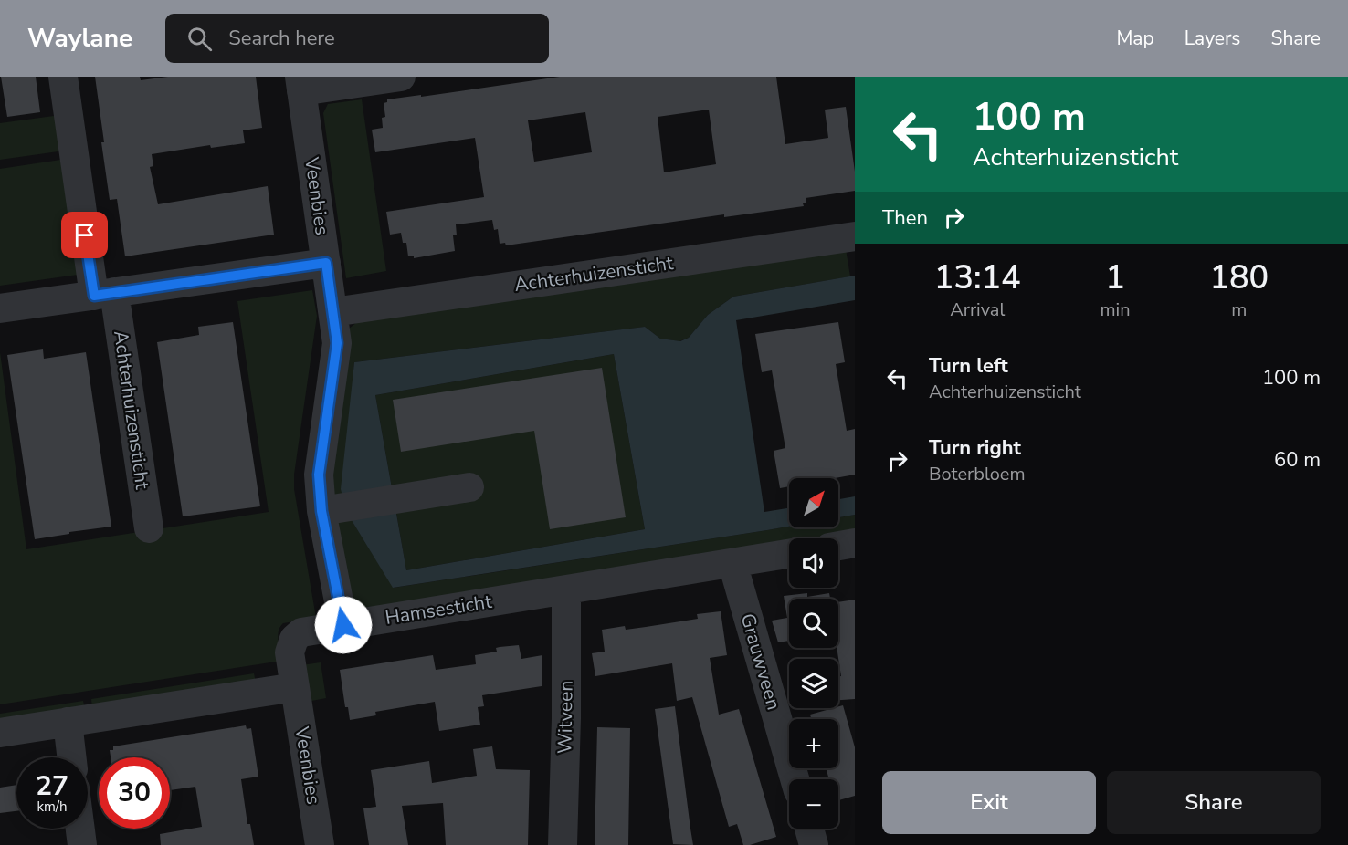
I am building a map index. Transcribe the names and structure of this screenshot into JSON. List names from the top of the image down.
{
  "streets": {
    "street": [
      "Veenbies",
      "Achterhuizensticht",
      "Hamsesticht",
      "Grauwveen",
      "Witveen"
    ]
  },
  "crossings": [
    ["Veenbies", "Achterhuizensticht"],
    ["Veenbies", "Hamsesticht"],
    ["Hamsesticht", "Grauwveen"],
    ["Hamsesticht", "Witveen"]
  ],
  "north": "top right",
  "page": {
    "header": "Waylane",
    "search": "Search here",
    "nav": ["Map", "Layers", "Share"],
    "turn": ["100 m", "Achterhuizensticht"],
    "then": "Then",
    "eta": [
      "13:14",
      "Arrival",
      "1",
      "min",
      "180",
      "m"
    ],
    "list": [
      {
        "name": "Turn left",
        "note": "Achterhuizensticht",
        "value": "100 m"
      },
      {
        "name": "Turn right",
        "note": "Boterbloem",
        "value": "60 m"
      }
    ],
    "map_buttons": ["+", "−"],
    "speed": "27 km/h",
    "limit": "30",
    "buttons": ["Exit", "Share"]
  }
}
